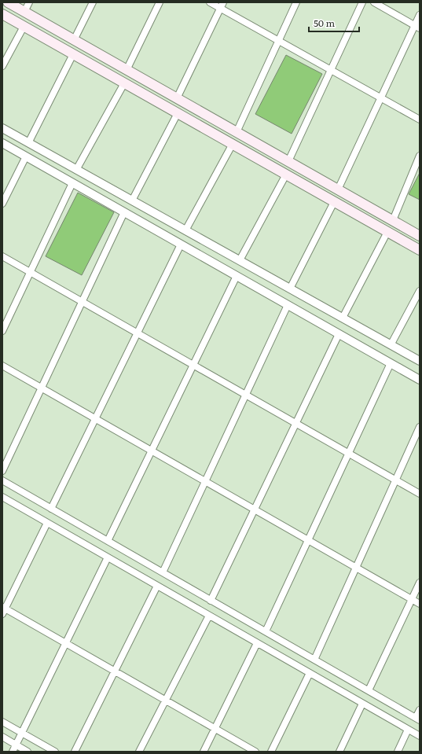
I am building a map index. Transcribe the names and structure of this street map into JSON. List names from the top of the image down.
{
  "scale_bar": "50 m"
}
